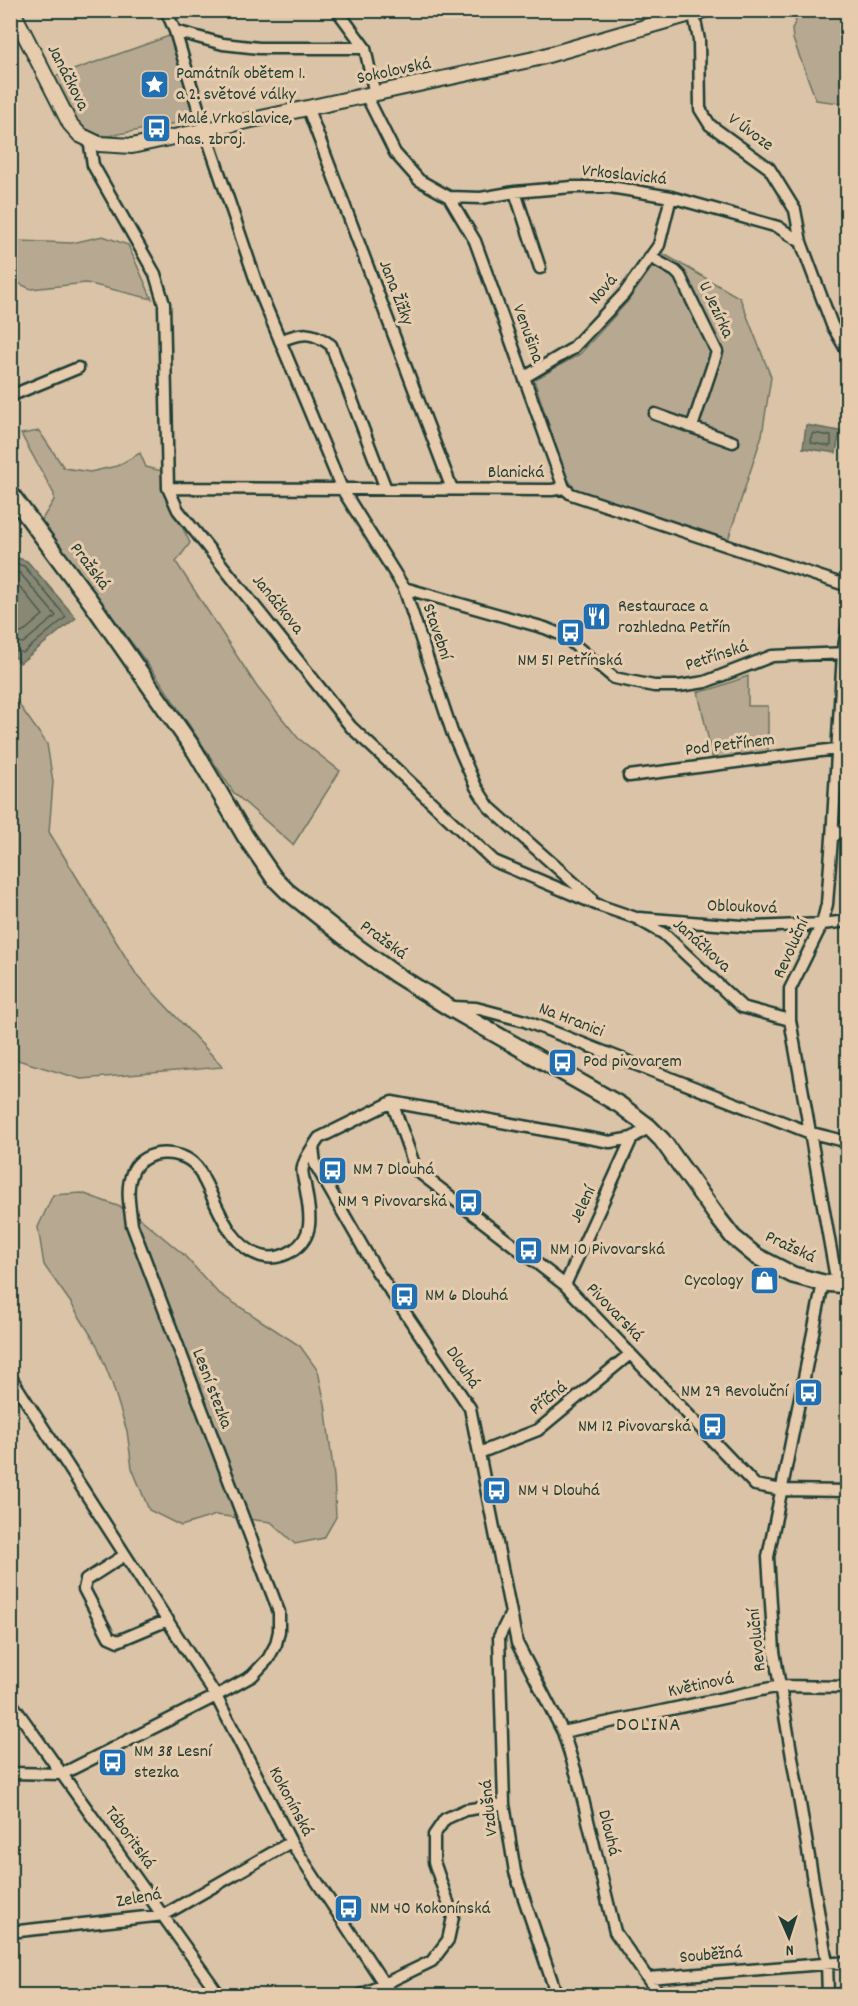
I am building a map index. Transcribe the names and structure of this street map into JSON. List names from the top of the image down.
{
  "streets": {
    "main road": ["Pražská"],
    "street": [
      "Sokolovská",
      "Janáčkova",
      "V Úvoze",
      "Vrkoslavická",
      "Nová",
      "Jana Žižky",
      "U Jezírka",
      "Venušina",
      "Blanická",
      "Stavební",
      "Petřínská",
      "Pod Petřínem",
      "Oblouková",
      "Revoluční",
      "Na Hranici",
      "Jelení",
      "Pivovarská",
      "Dlouhá",
      "Lesní stezka",
      "Příčná",
      "Květinová",
      "Kokonínská",
      "Vzdušná",
      "Táboritská",
      "Zelená",
      "Souběžná"
    ]
  },
  "crossings": [
    ["Sokolovská", "Janáčkova"],
    ["Sokolovská", "V Úvoze"],
    ["Sokolovská", "Vrkoslavická"],
    ["Sokolovská", "Jana Žižky"],
    ["Sokolovská", "Stavební"],
    ["Janáčkova", "Blanická"],
    ["Janáčkova", "Stavební"],
    ["Janáčkova", "Oblouková"],
    ["Janáčkova", "Revoluční"],
    ["V Úvoze", "Vrkoslavická"],
    ["Vrkoslavická", "Nová"],
    ["Vrkoslavická", "Venušina"],
    ["Nová", "U Jezírka"],
    ["Nová", "Venušina"],
    ["Jana Žižky", "Blanická"],
    ["Venušina", "Blanická"],
    ["Blanická", "Stavební"],
    ["Pražská", "Revoluční"],
    ["Pražská", "Na Hranici"],
    ["Stavební", "Petřínská"],
    ["Petřínská", "Revoluční"],
    ["Pod Petřínem", "Revoluční"],
    ["Oblouková", "Revoluční"],
    ["Revoluční", "Na Hranici"],
    ["Revoluční", "Pivovarská"],
    ["Revoluční", "Květinová"],
    ["Revoluční", "Souběžná"],
    ["Jelení", "Pivovarská"],
    ["Pivovarská", "Příčná"],
    ["Dlouhá", "Lesní stezka"],
    ["Dlouhá", "Příčná"],
    ["Dlouhá", "Květinová"],
    ["Dlouhá", "Vzdušná"],
    ["Dlouhá", "Souběžná"],
    ["Lesní stezka", "Kokonínská"],
    ["Lesní stezka", "Táboritská"],
    ["Kokonínská", "Zelená"],
    ["Táboritská", "Zelená"]
  ],
  "districts": ["DOLINA"],
  "places": {
    "place": ["Památník obětem 1. a 2. světové války"],
    "bus stop": [
      "Malé Vrkoslavice, has. zbroj.",
      "NM 51 Petřínská",
      "Pod pivovarem",
      "NM 7 Dlouhá",
      "NM 9 Pivovarská",
      "NM 10 Pivovarská",
      "NM 6 Dlouhá",
      "NM 29 Revoluční",
      "NM 12 Pivovarská",
      "NM 4 Dlouhá",
      "NM 38 Lesní stezka",
      "NM 40 Kokonínská"
    ],
    "restaurant": ["Restaurace a rozhledna Petřín"],
    "shop": ["Cycology"]
  },
  "north": "bottom"
}
